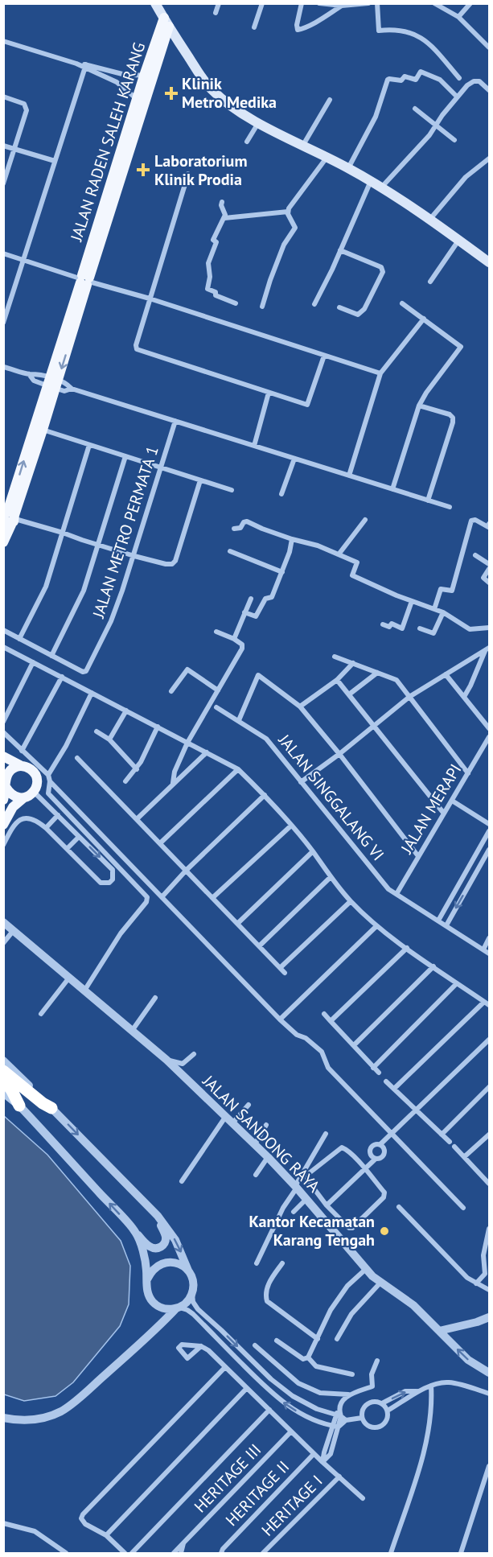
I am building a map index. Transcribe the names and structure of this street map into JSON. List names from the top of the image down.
{
  "streets": {
    "main road": ["JALAN RADEN SALEH KARANG"],
    "street": [
      "JALAN METRO PERMATA 1",
      "JALAN SINGGALANG VI",
      "JALAN MERAPI",
      "JALAN SANDONG RAYA",
      "HERITAGE III",
      "HERITAGE II",
      "HERITAGE I"
    ]
  },
  "crossings": [
    ["JALAN SINGGALANG VI", "JALAN MERAPI"]
  ],
  "places": {
    "health": ["Klinik Metro Medika", "Laboratorium Klinik Prodia"],
    "other": ["Kantor Kecamatan Karang Tengah"]
  }
}
